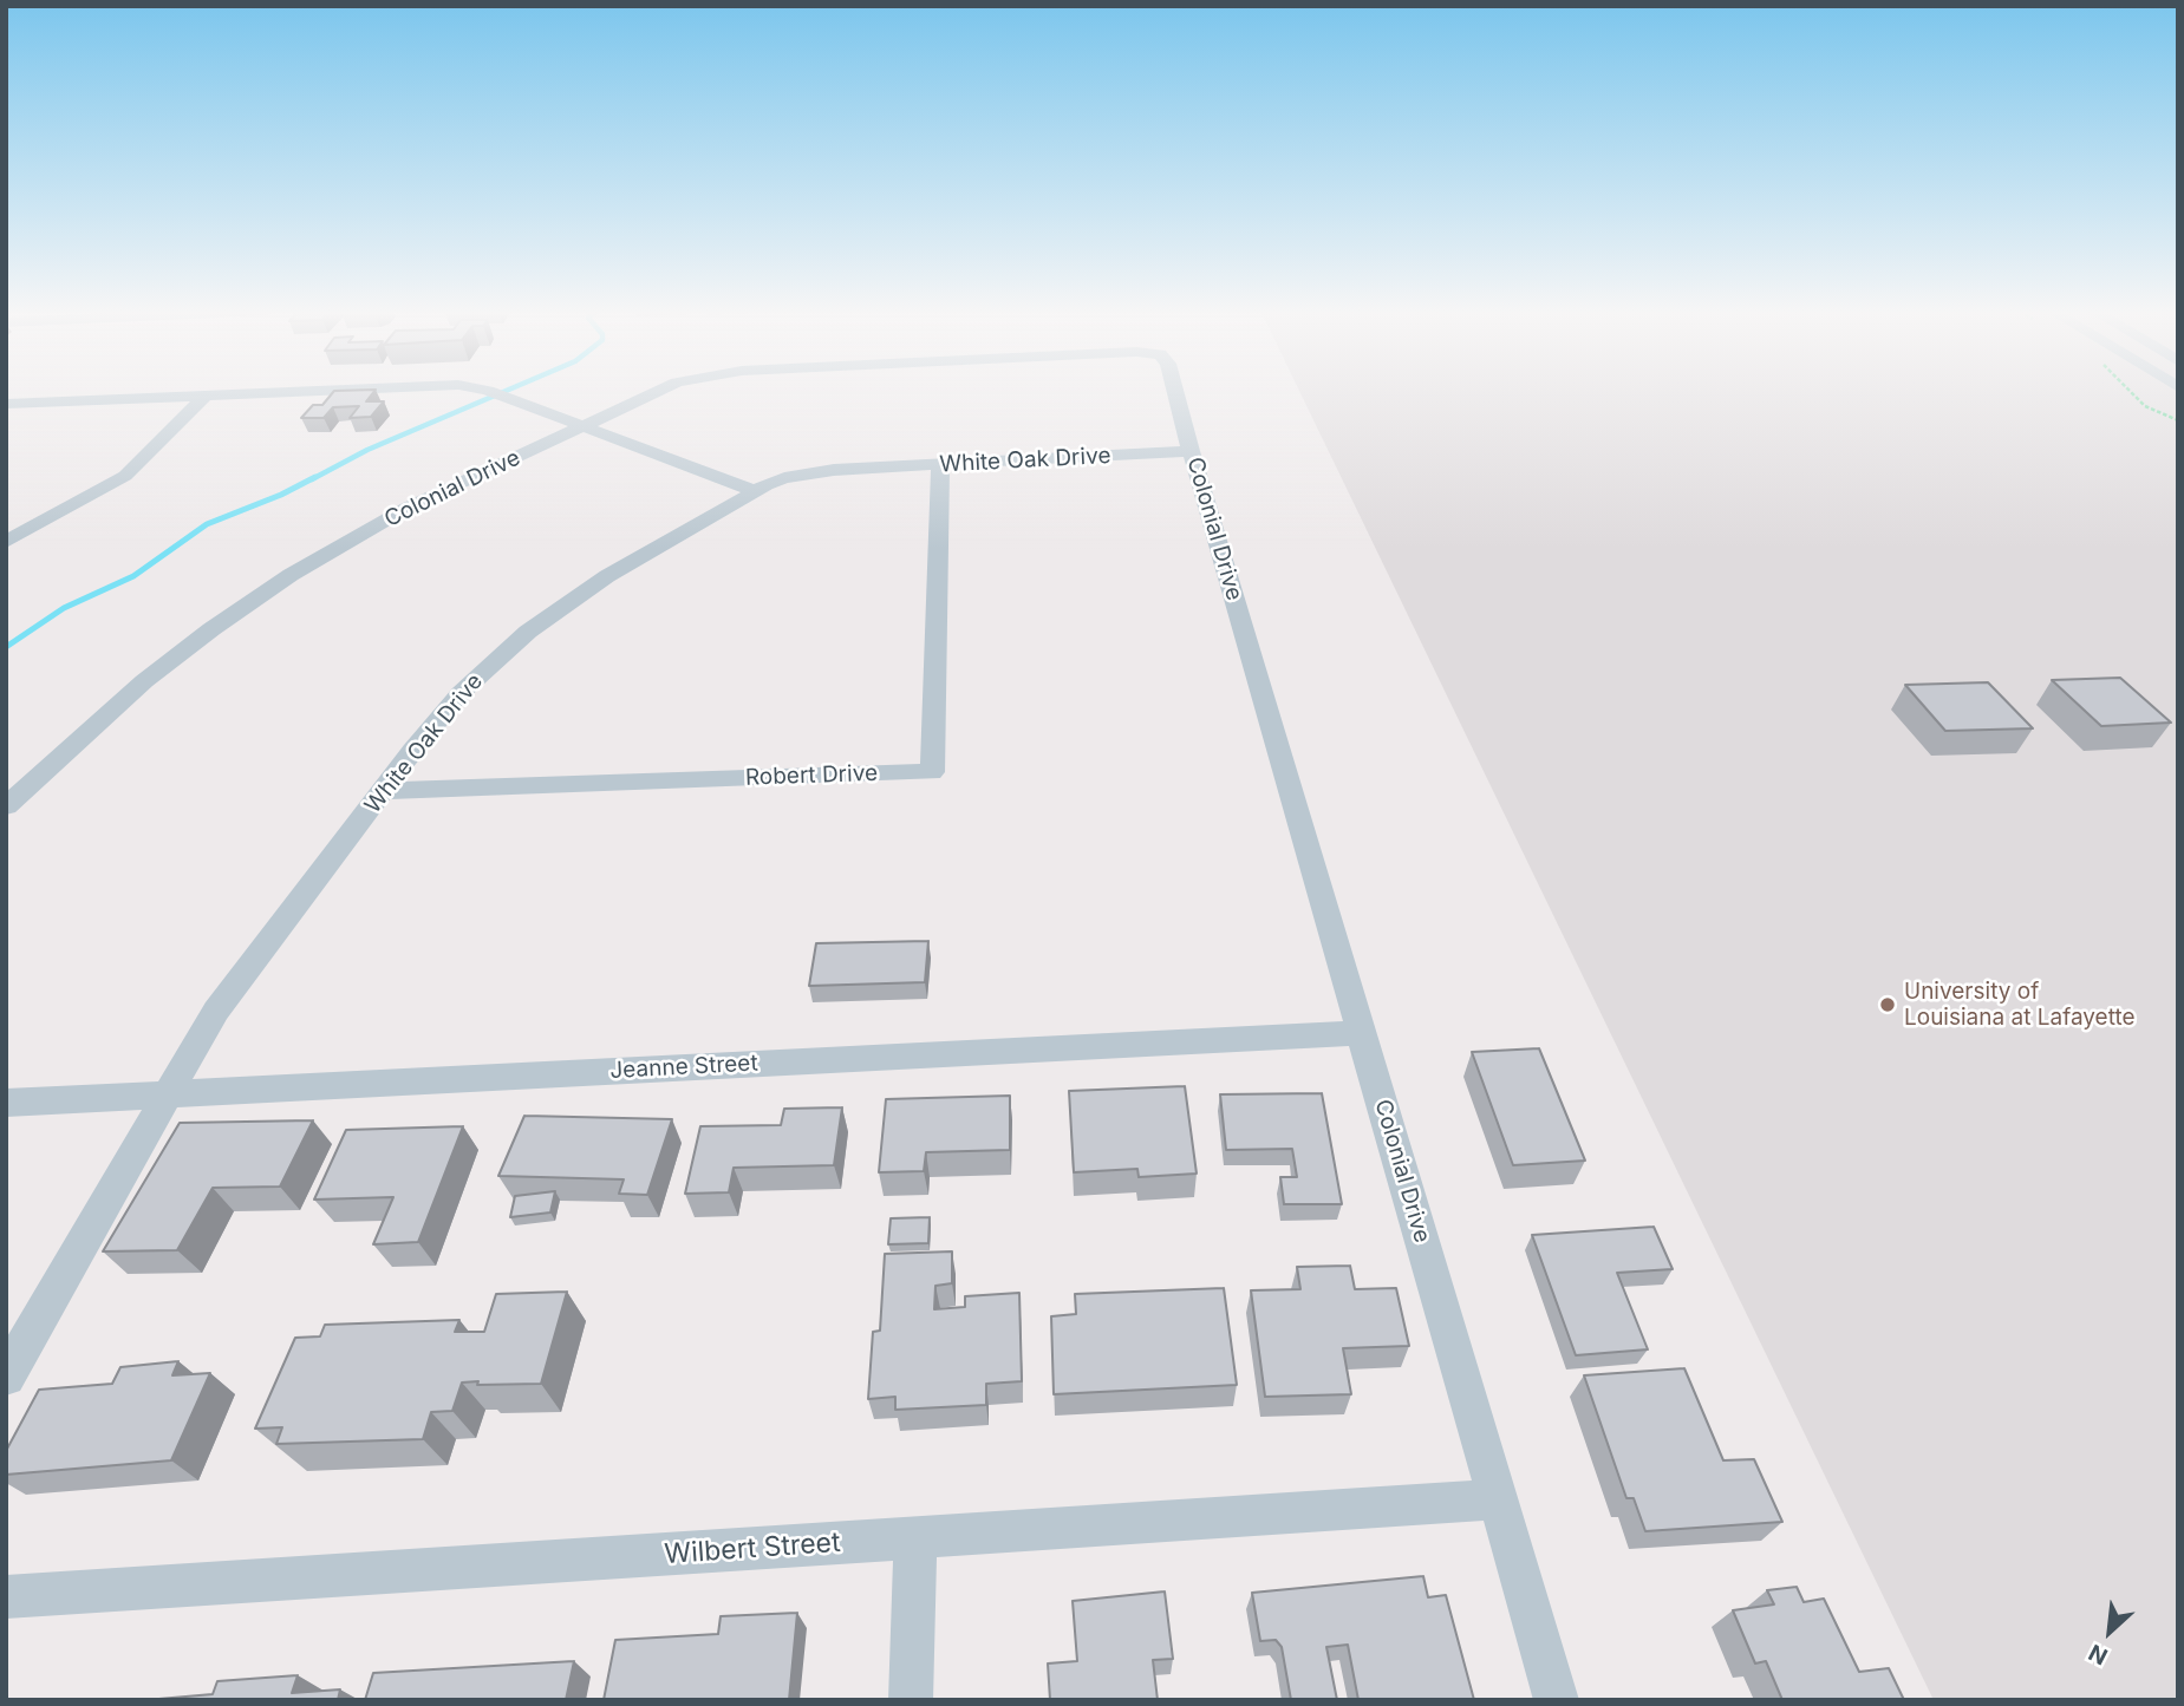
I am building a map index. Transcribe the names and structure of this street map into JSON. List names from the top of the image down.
{
  "streets": {
    "street": [
      "White Oak Drive",
      "Colonial Drive",
      "Robert Drive",
      "Jeanne Street",
      "Wilbert Street"
    ]
  },
  "crossings": [
    ["White Oak Drive", "Colonial Drive"],
    ["White Oak Drive", "Robert Drive"],
    ["White Oak Drive", "Jeanne Street"],
    ["Colonial Drive", "Jeanne Street"],
    ["Colonial Drive", "Wilbert Street"]
  ],
  "places": ["University of Louisiana at Lafayette"],
  "north": "bottom left"
}
